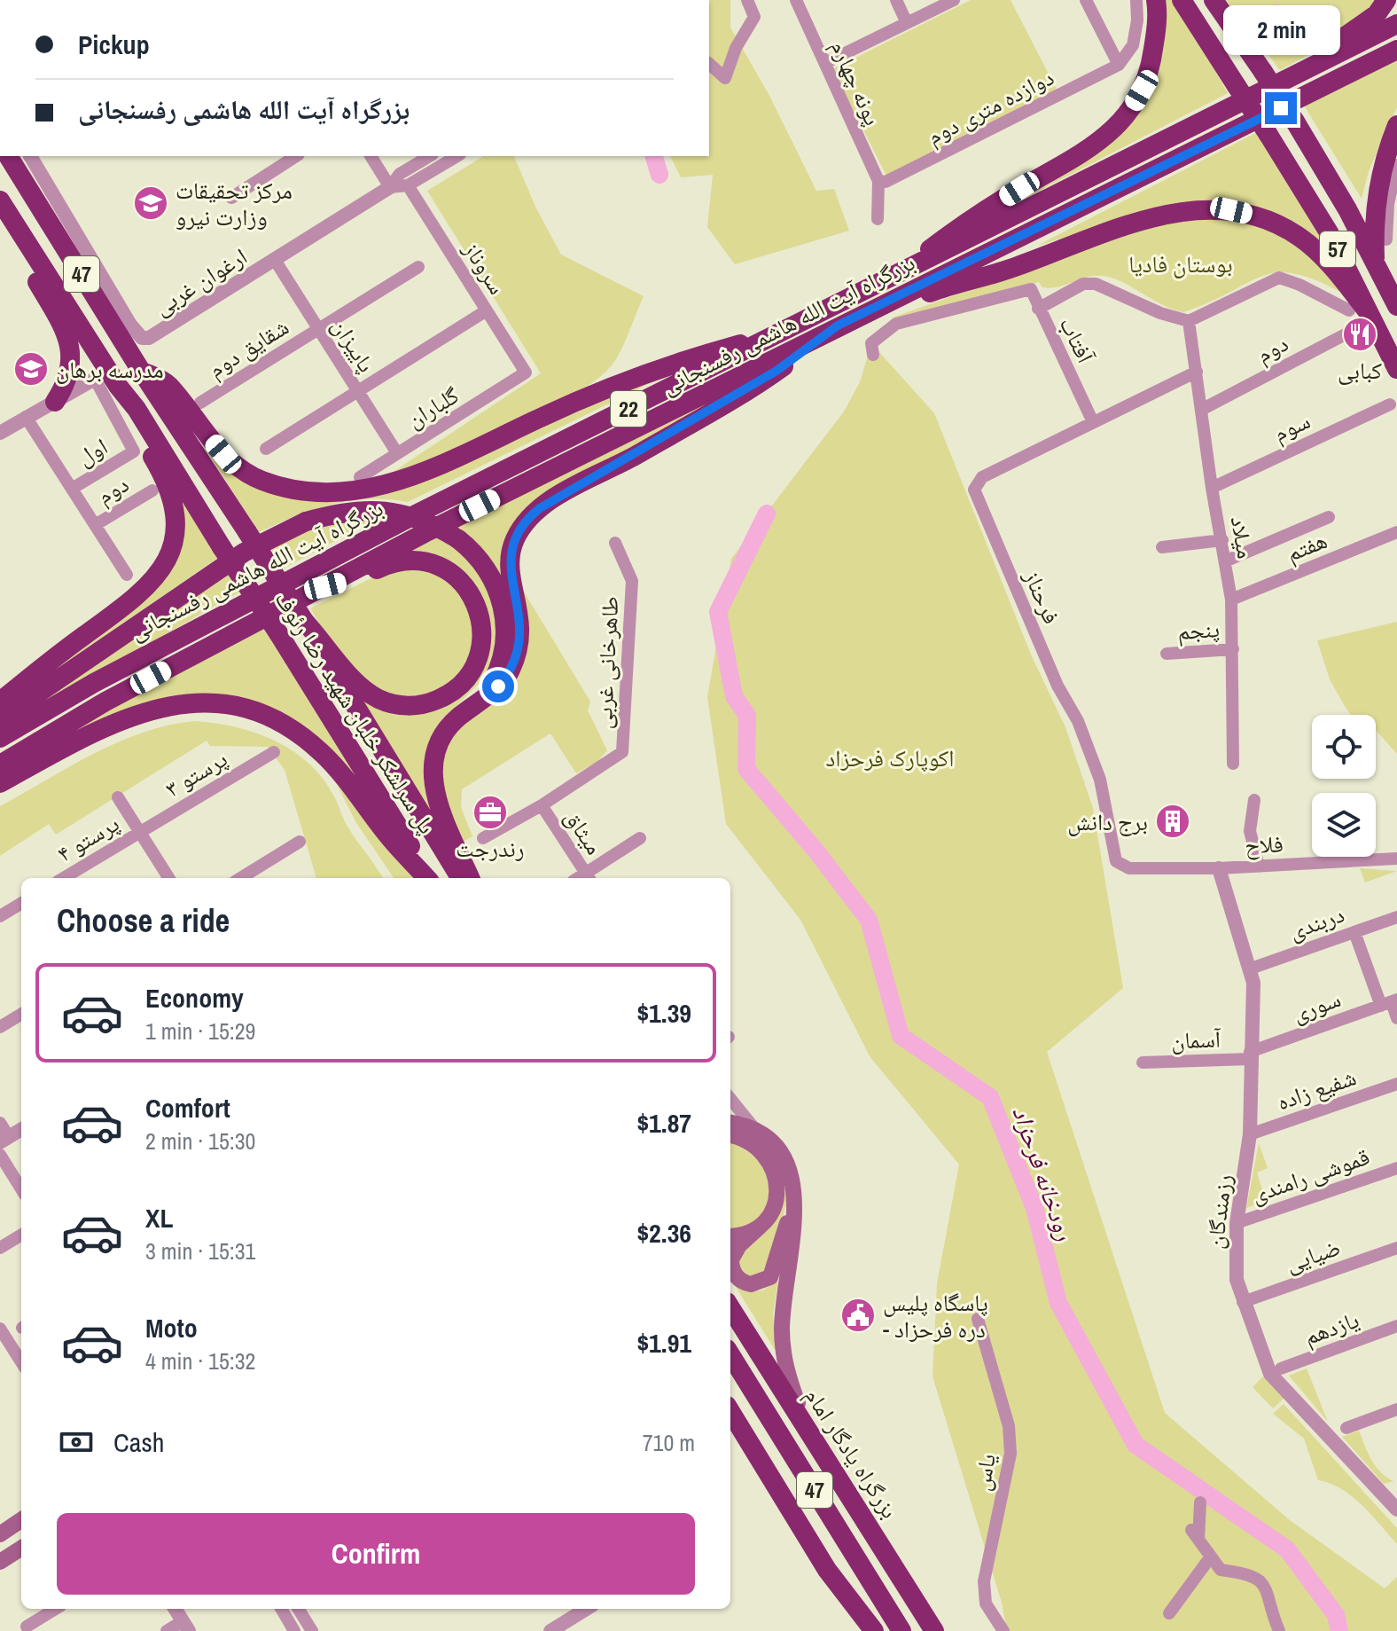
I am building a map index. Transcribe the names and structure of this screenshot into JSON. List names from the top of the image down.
{
  "streets": {
    "highway": [
      "57",
      "47",
      "بزرگراه آیت الله هاشمی رفسنجانی",
      "22",
      "پل سرلشکر خلبان شهید رضا رئوف",
      "بزرگراه یادگار امام"
    ],
    "street": [
      "پونه چهارم",
      "دوازده متری دوم",
      "سروناز",
      "ارغوان غربی",
      "آفتاب",
      "پاییزان",
      "شقایق دوم",
      "دوم",
      "گلباران",
      "سوم",
      "اول",
      "میلاد",
      "هفتم",
      "فرحناز",
      "پنجم",
      "طاهرخانی غربی",
      "پرستو ۳",
      "میثاق",
      "پرستو ۴",
      "فلاح",
      "دربندی",
      "سوری",
      "آسمان",
      "شفیع زاده",
      "قموشی رامندی",
      "رزمندگان",
      "ضیایی",
      "یازدهم",
      "یاس"
    ]
  },
  "crossings": [
    ["پونه چهارم", "دوازده متری دوم"],
    ["57", "دوم"],
    ["سروناز", "ارغوان غربی"],
    ["سروناز", "گلباران"],
    ["47", "پل سرلشکر خلبان شهید رضا رئوف"],
    ["ارغوان غربی", "پاییزان"],
    ["بزرگراه آیت الله هاشمی رفسنجانی", "22"],
    ["آفتاب", "میلاد"],
    ["آفتاب", "فرحناز"],
    ["پاییزان", "شقایق دوم"],
    ["پاییزان", "گلباران"],
    ["دوم", "میلاد"],
    ["سوم", "میلاد"],
    ["میلاد", "هفتم"],
    ["میلاد", "فرحناز"],
    ["میلاد", "پنجم"],
    ["فرحناز", "فلاح"],
    ["فرحناز", "رزمندگان"],
    ["طاهرخانی غربی", "میثاق"],
    ["پرستو ۳", "پرستو ۴"],
    ["فلاح", "رزمندگان"],
    ["دربندی", "رزمندگان"],
    ["سوری", "آسمان"],
    ["سوری", "رزمندگان"],
    ["آسمان", "رزمندگان"],
    ["شفیع زاده", "رزمندگان"],
    ["قموشی رامندی", "رزمندگان"],
    ["رزمندگان", "ضیایی"]
  ],
  "water": ["رودخانه فرحزاد"],
  "parks": ["بوستان فادیا", "اکوپارک فرحزاد"],
  "places": {
    "school or university": ["مرکز تحقیقات وزارت نیرو", "مدرسه برهان"],
    "restaurant": ["کبابی"],
    "office": ["رندرجت"],
    "building": ["برج دانش"],
    "public building": ["پاسگاه پلیس - دره فرحزاد"]
  },
  "page": {
    "banner": ["Pickup", "بزرگراه آیت الله هاشمی رفسنجانی"],
    "bubble": "2 min",
    "heading": "Choose a ride",
    "list": [
      {
        "name": "Economy",
        "note": "1 min · 15:29",
        "value": "$1.39"
      },
      {
        "name": "Comfort",
        "note": "2 min · 15:30",
        "value": "$1.87"
      },
      {
        "name": "XL",
        "note": "3 min · 15:31",
        "value": "$2.36"
      },
      {
        "name": "Moto",
        "note": "4 min · 15:32",
        "value": "$1.91"
      }
    ],
    "pay": ["Cash", "710 m"],
    "buttons": "Confirm"
  }
}
